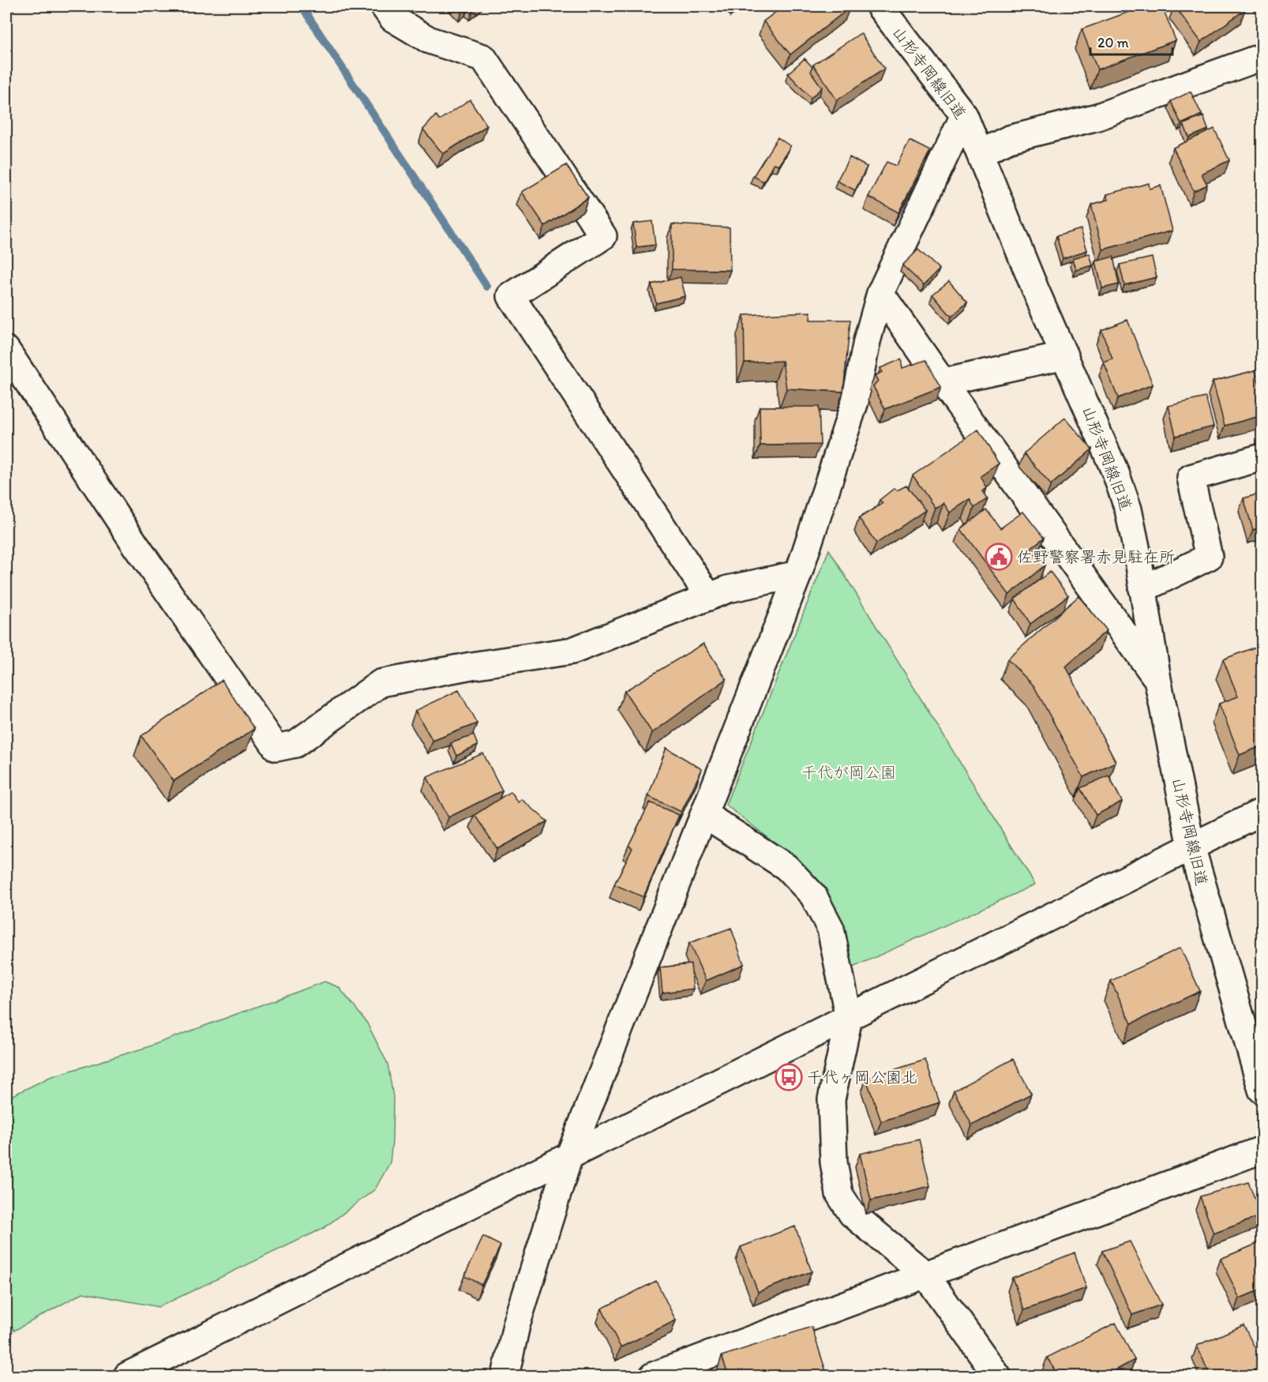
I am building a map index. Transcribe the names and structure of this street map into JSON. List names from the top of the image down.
{
  "streets": {
    "street": ["山形寺岡線旧道"]
  },
  "parks": ["千代が岡公園"],
  "places": {
    "public building": ["佐野警察署赤見駐在所"],
    "bus stop": ["千代ヶ岡公園北"]
  },
  "scale_bar": "20 m"
}
